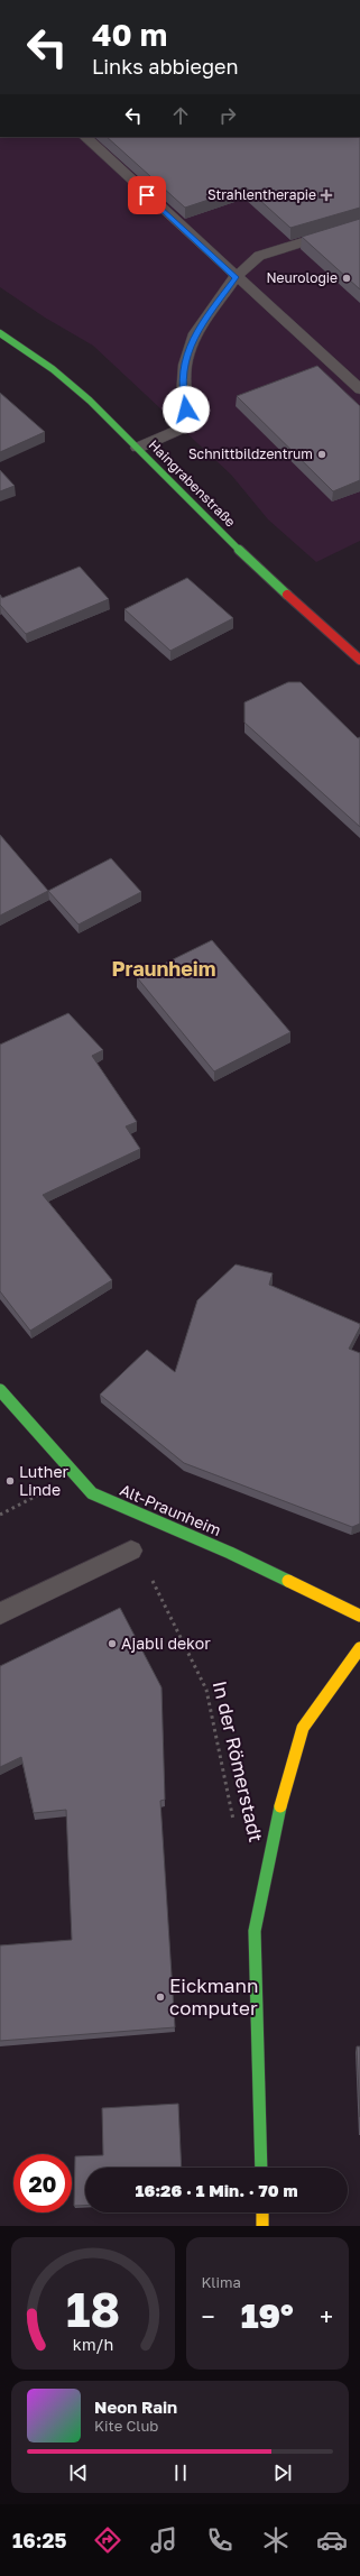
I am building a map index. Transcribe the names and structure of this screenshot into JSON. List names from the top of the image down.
{
  "streets": {
    "main road": ["Haingrabenstraße", "Alt-Praunheim", "In der Römerstadt"]
  },
  "districts": ["Praunheim"],
  "places": {
    "health": ["Strahlentherapie"],
    "other": [
      "Neurologie",
      "Schnittbildzentrum",
      "Luther Linde",
      "Ajabli dekor",
      "Eickmann computer"
    ]
  },
  "page": {
    "turn": ["40 m", "Links abbiegen"],
    "limit": "20",
    "trip": "16:26 · 1 Min. · 70 m",
    "tile": "Klima",
    "heat": ["−", "19°", "+"],
    "song": ["Neon Rain", "Kite Club"],
    "tabs": "16:25",
    "gauge": ["18", "km/h"]
  }
}
